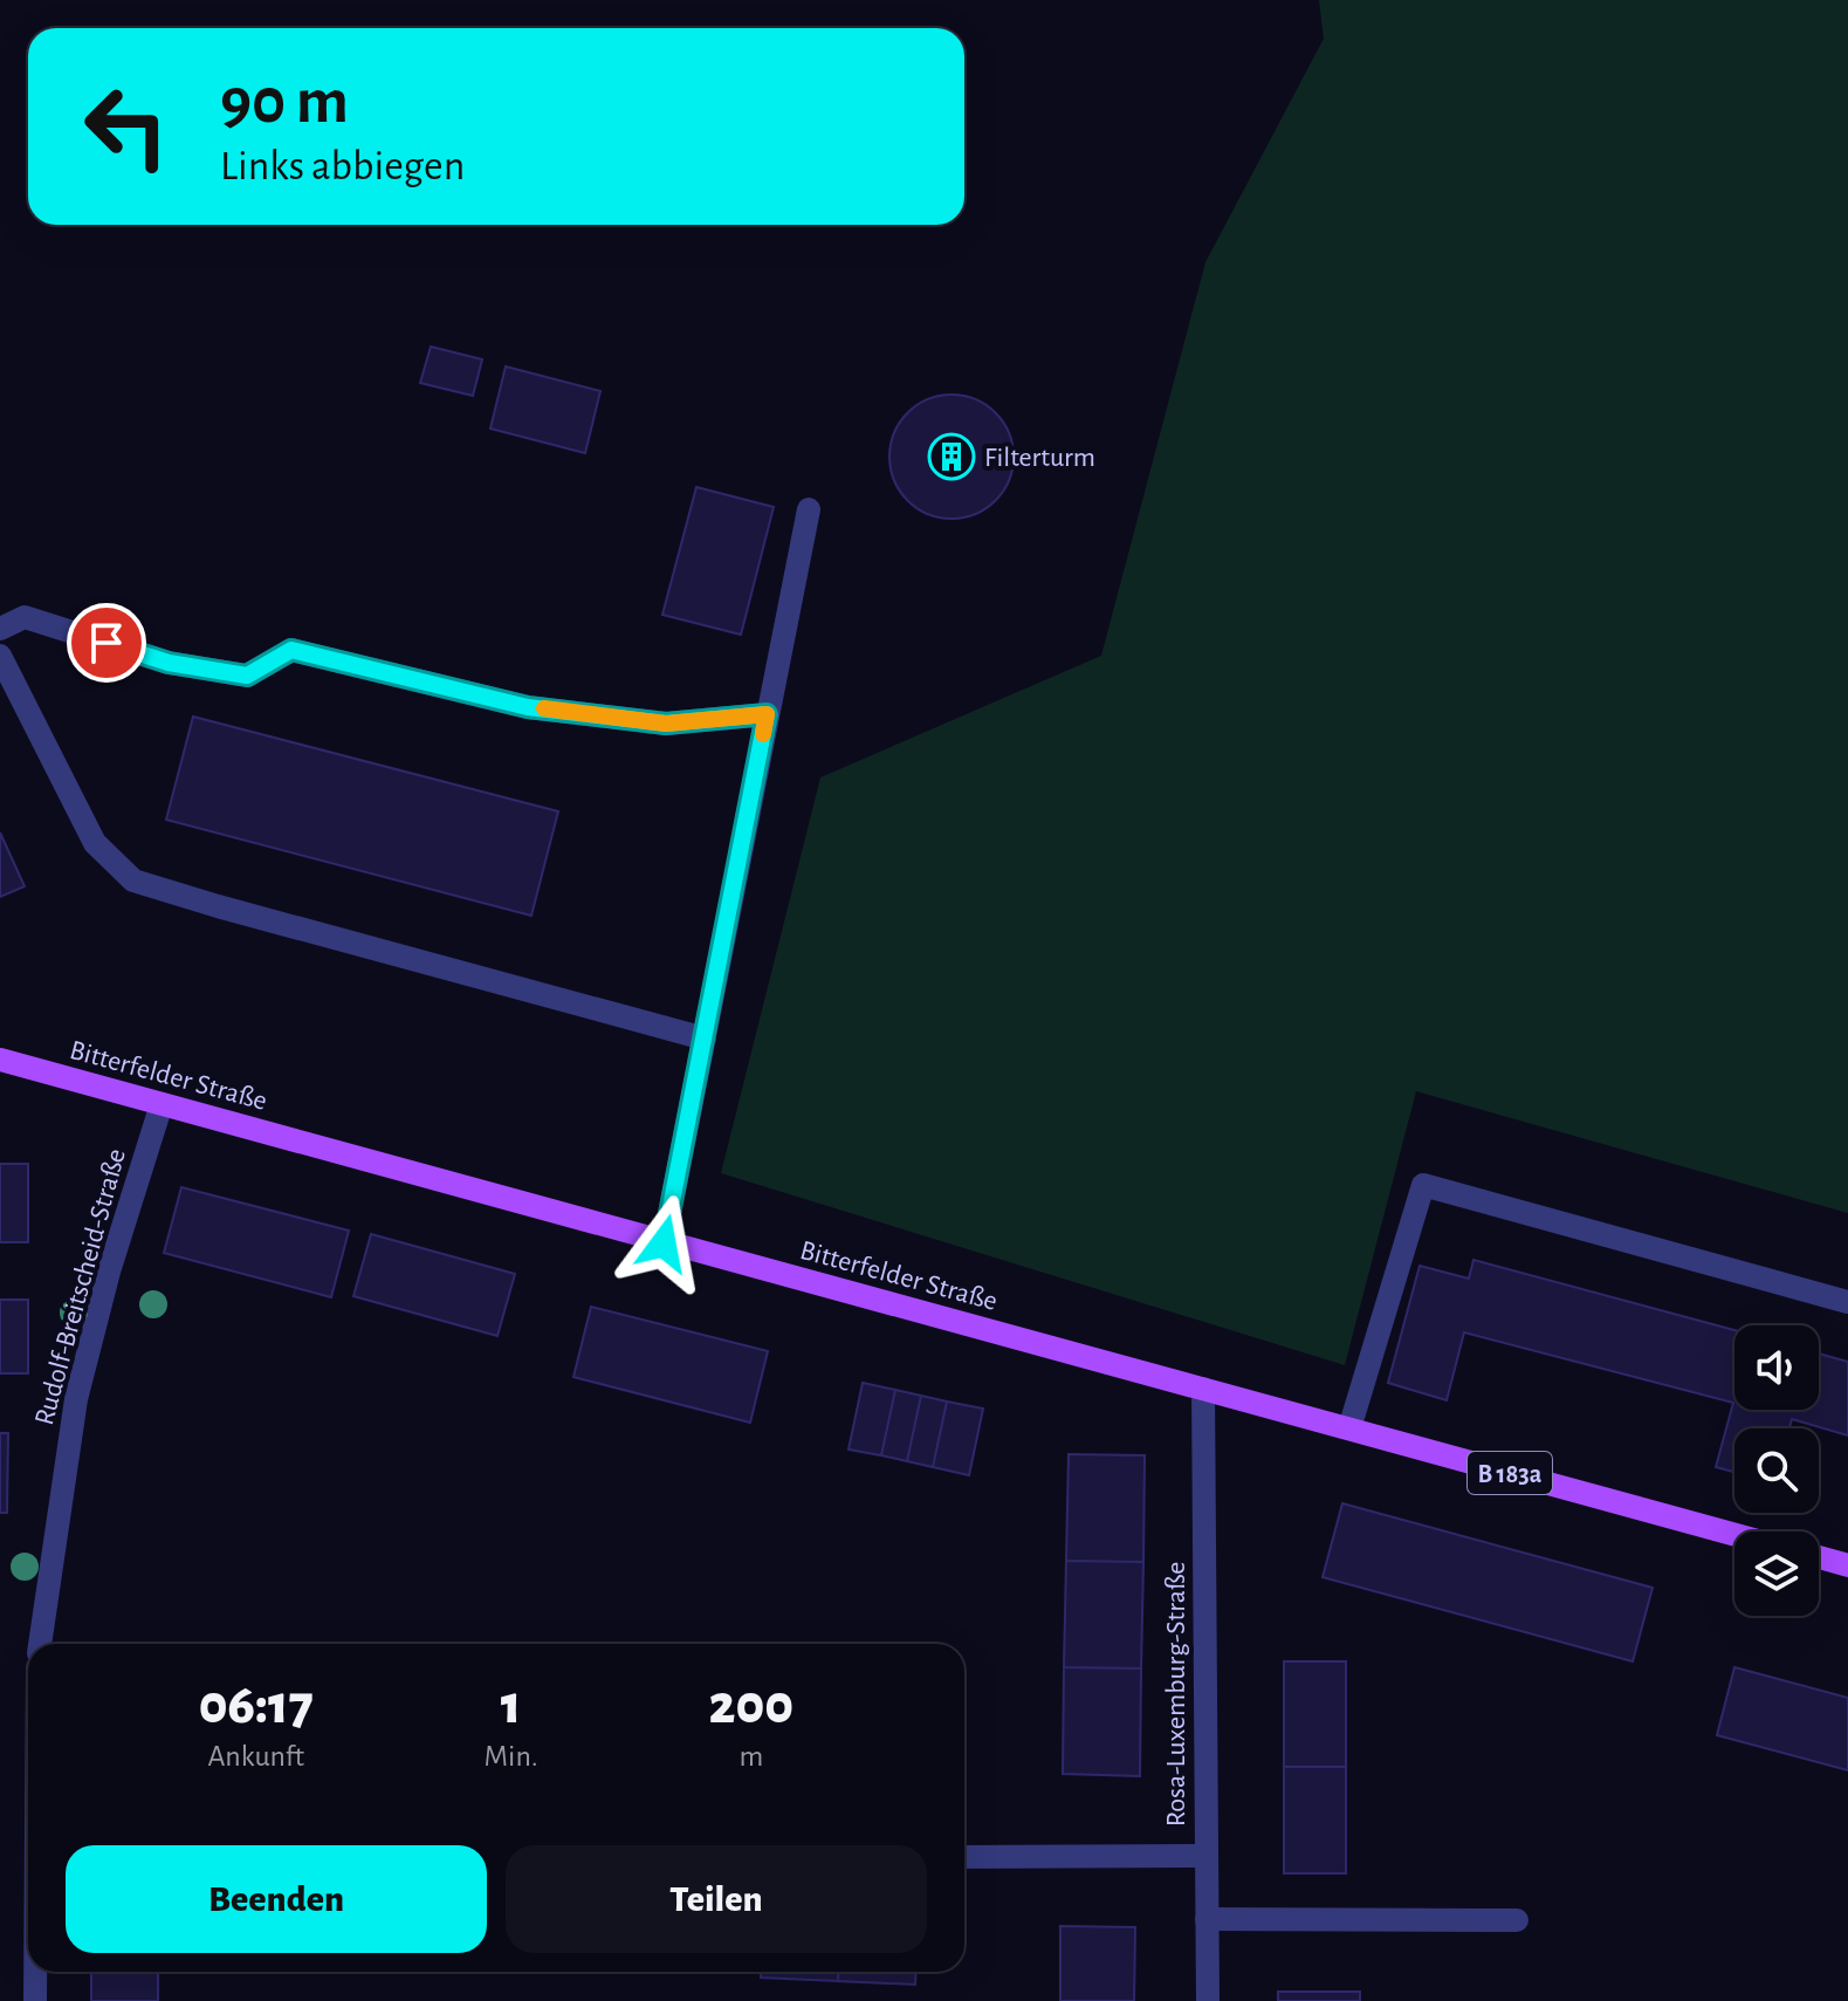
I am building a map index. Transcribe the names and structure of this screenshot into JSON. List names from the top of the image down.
{
  "streets": {
    "main road": ["Bitterfelder Straße", "B 183a"],
    "street": ["Rudolf-Breitscheid-Straße", "Rosa-Luxemburg-Straße"]
  },
  "crossings": [
    ["Bitterfelder Straße", "Rudolf-Breitscheid-Straße"],
    ["Bitterfelder Straße", "Rosa-Luxemburg-Straße"]
  ],
  "places": {
    "building": ["Filterturm"]
  },
  "page": {
    "turn": ["90 m", "Links abbiegen"],
    "eta": [
      "06:17",
      "Ankunft",
      "1",
      "Min.",
      "200",
      "m"
    ],
    "buttons": ["Beenden", "Teilen"]
  }
}
